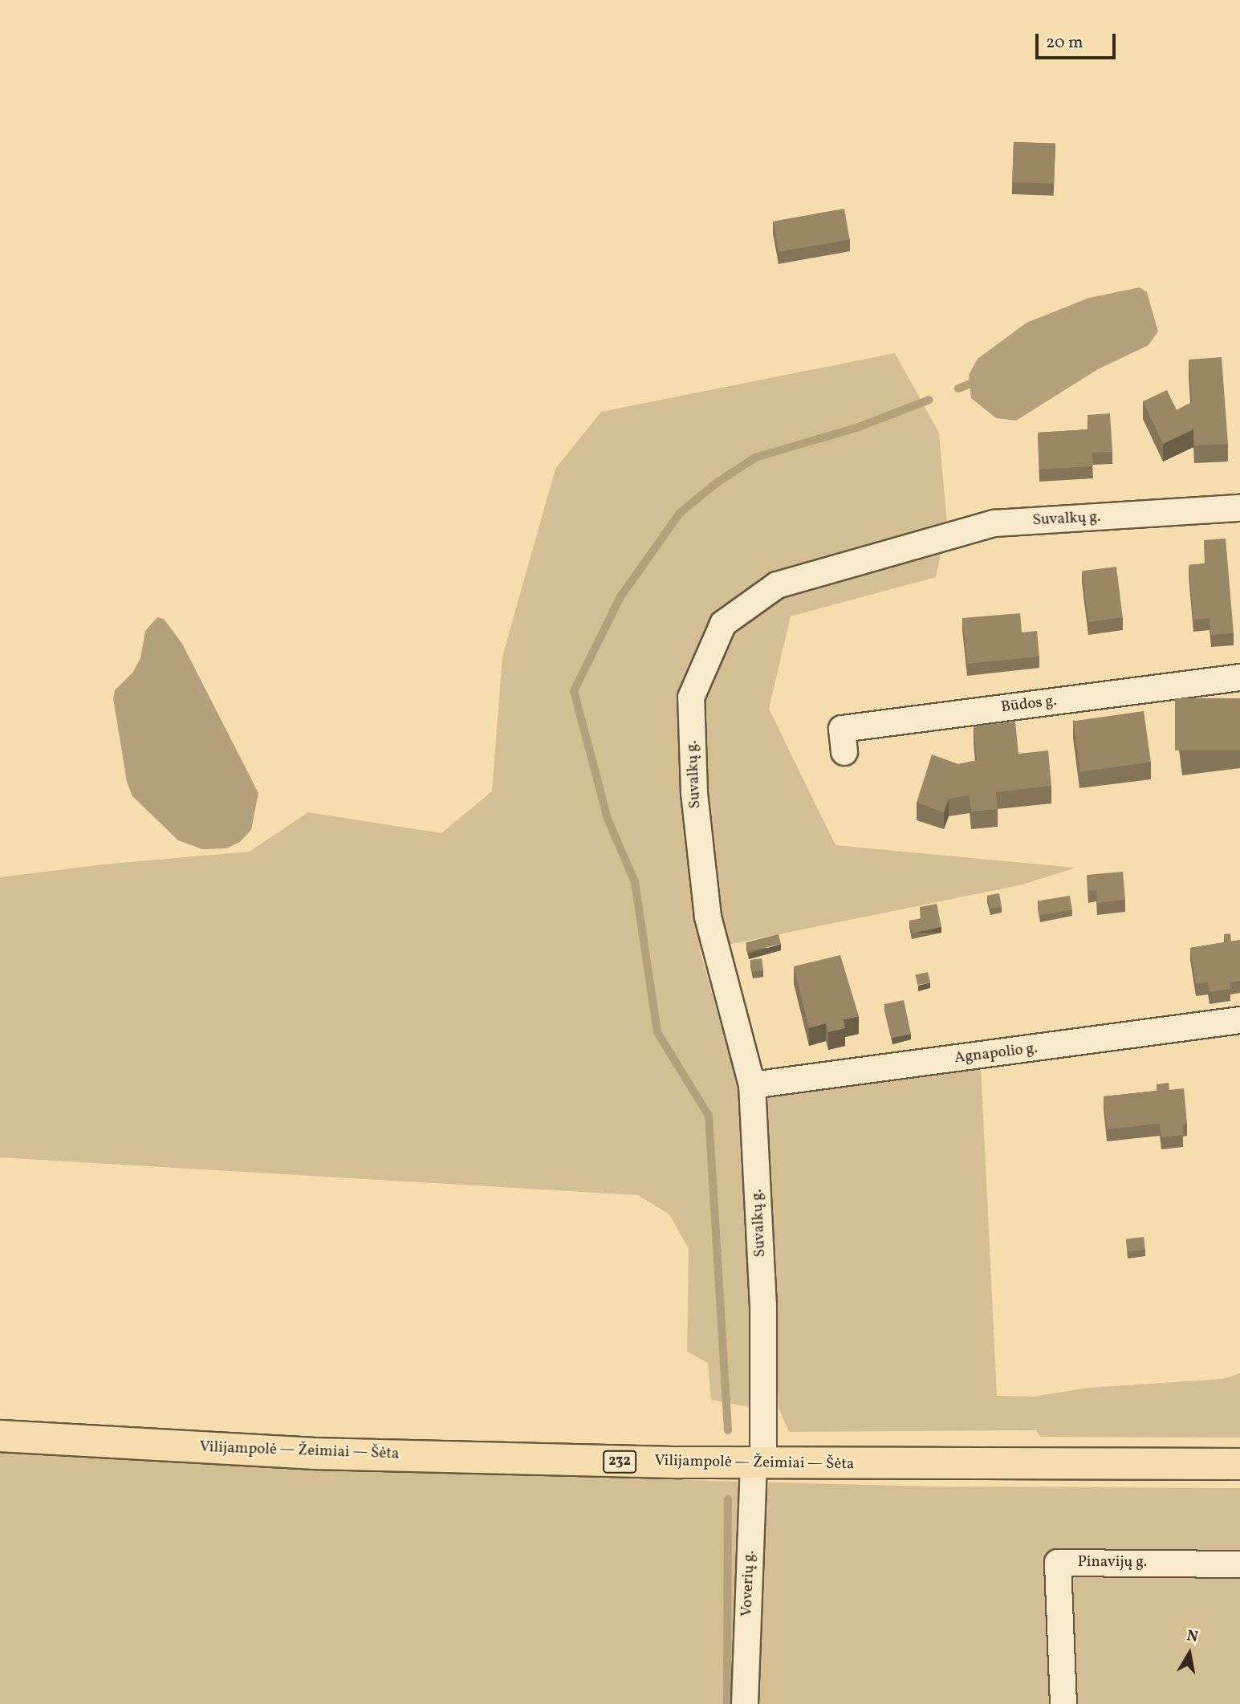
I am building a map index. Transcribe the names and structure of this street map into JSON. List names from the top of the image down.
{
  "streets": {
    "main road": ["Vilijampolė — Žeimiai — Šėta", "232"],
    "street": [
      "Suvalkų g.",
      "Būdos g.",
      "Agnapolio g.",
      "Pinavijų g.",
      "Voverių g."
    ]
  },
  "crossings": [
    ["Suvalkų g.", "Agnapolio g."],
    ["Suvalkų g.", "Vilijampolė — Žeimiai — Šėta"],
    ["Suvalkų g.", "Voverių g."],
    ["Vilijampolė — Žeimiai — Šėta", "Voverių g."]
  ],
  "scale_bar": "20 m",
  "north": "top"
}
